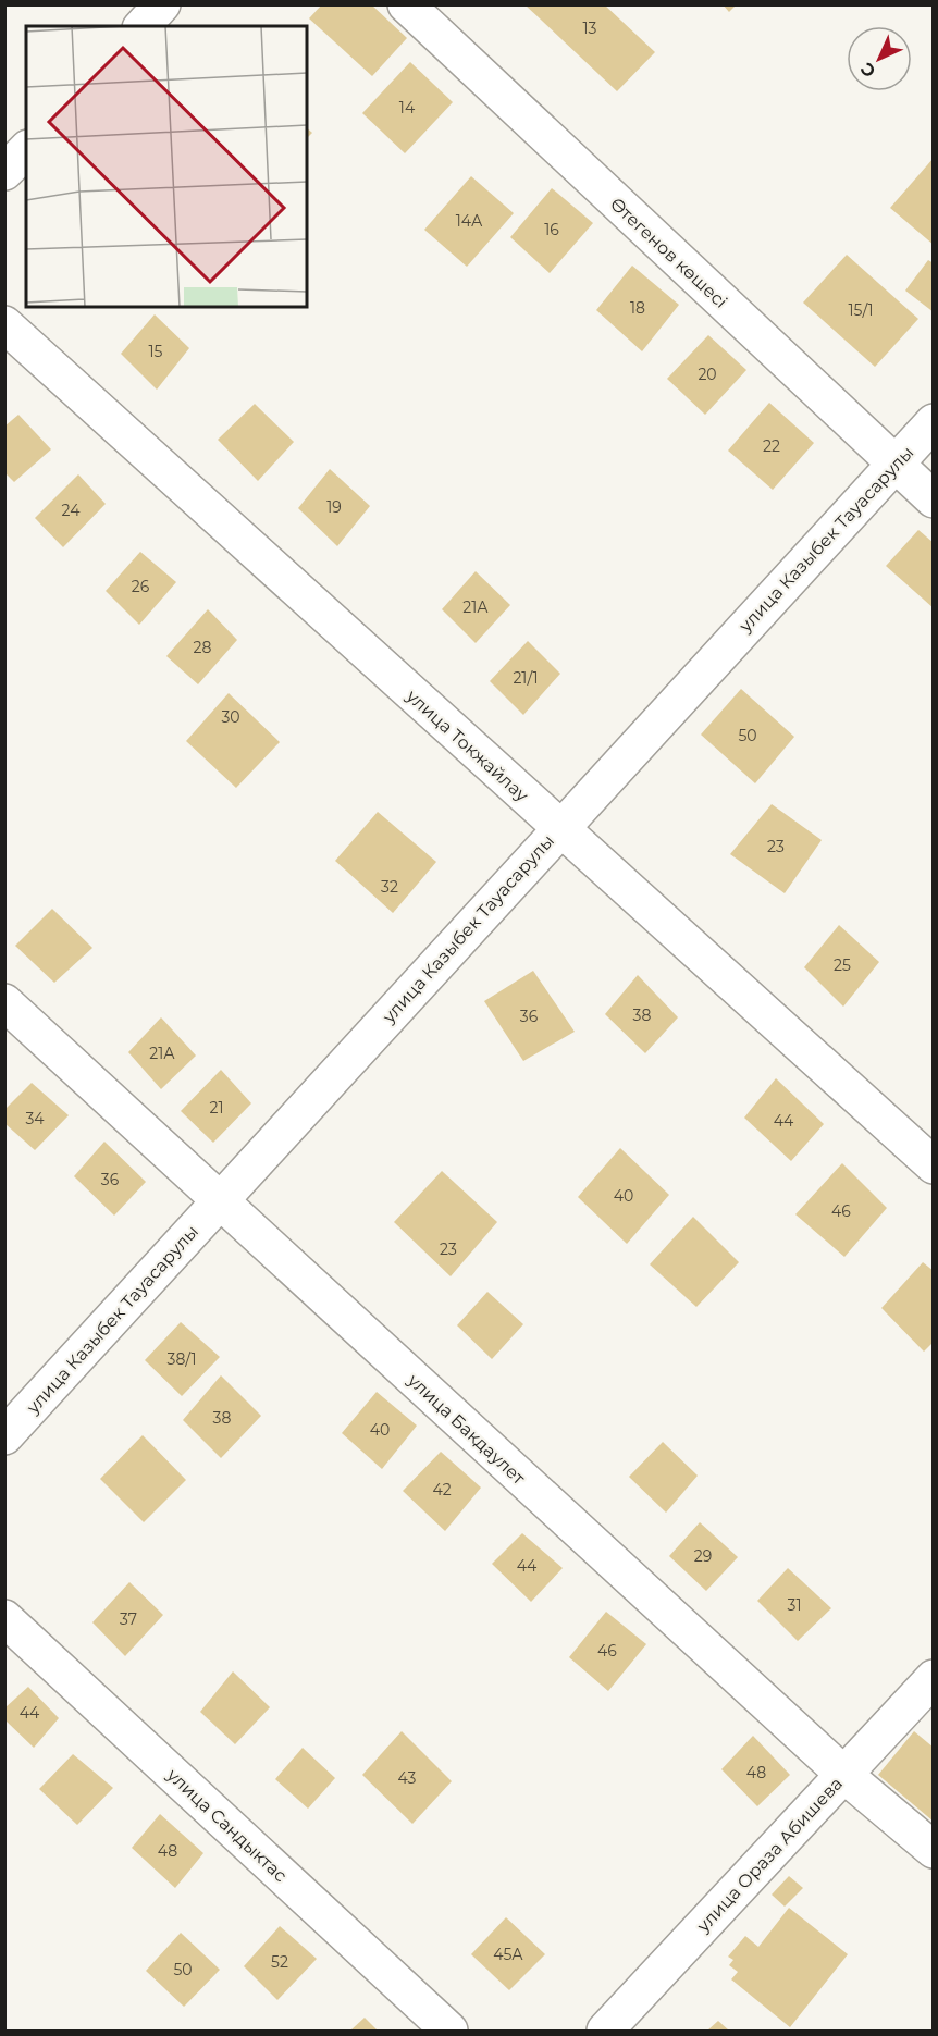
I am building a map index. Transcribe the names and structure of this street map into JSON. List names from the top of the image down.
{
  "streets": {
    "street": [
      "Өтегенов көшесі",
      "улица Казыбек Тауасарулы",
      "улица Токжайлау",
      "улица Бакдаулет",
      "улица Сандыктас",
      "улица Ораза Абишева"
    ]
  },
  "crossings": [
    ["Өтегенов көшесі", "улица Казыбек Тауасарулы"],
    ["улица Казыбек Тауасарулы", "улица Токжайлау"],
    ["улица Казыбек Тауасарулы", "улица Бакдаулет"],
    ["улица Бакдаулет", "улица Ораза Абишева"]
  ],
  "house_numbers": [
    "13",
    "14",
    "14А",
    "16",
    "18",
    "15/1",
    "15",
    "20",
    "22",
    "19",
    "24",
    "26",
    "21А",
    "28",
    "21/1",
    "30",
    "50",
    "23",
    "32",
    "25",
    "38",
    "36",
    "21А",
    "21",
    "34",
    "44",
    "36",
    "40",
    "46",
    "23",
    "38/1",
    "38",
    "40",
    "42",
    "29",
    "44",
    "31",
    "37",
    "46",
    "44",
    "48",
    "43",
    "48",
    "45А",
    "52",
    "50"
  ],
  "north": "bottom left"
}
